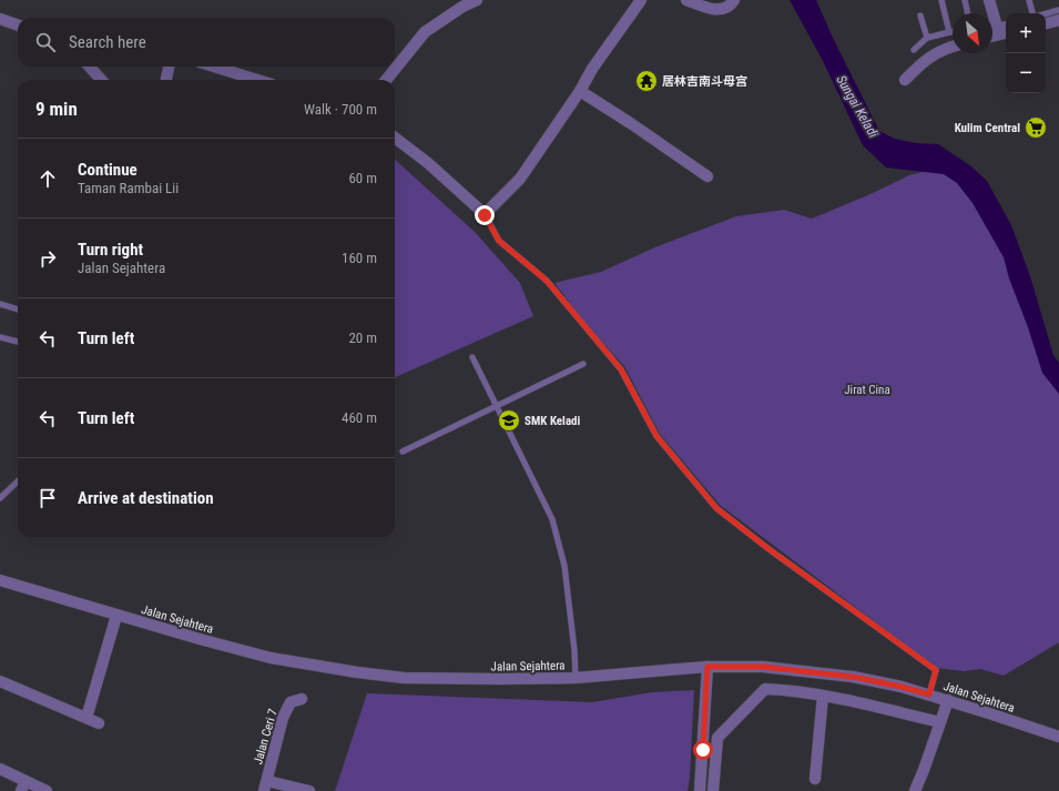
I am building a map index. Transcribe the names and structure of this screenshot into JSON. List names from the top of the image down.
{
  "streets": {
    "street": ["Jalan Sejahtera", "Jalan Ceri 7"]
  },
  "water": ["Sungai Keladi"],
  "parks": ["Jirat Cina"],
  "places": {
    "temple": ["居林吉南斗母宫"],
    "supermarket": ["Kulim Central"],
    "school or university": ["SMK Keladi"]
  },
  "north": "bottom right",
  "page": {
    "map_buttons": ["+", "−"],
    "search": "Search here",
    "heading": ["9 min", "Walk · 700 m"],
    "list": [
      ["Continue", "Taman Rambai Lii", "60 m"],
      ["Turn right", "Jalan Sejahtera", "160 m"],
      ["Turn left", "20 m"],
      ["Turn left", "460 m"],
      "Arrive at destination"
    ]
  }
}
